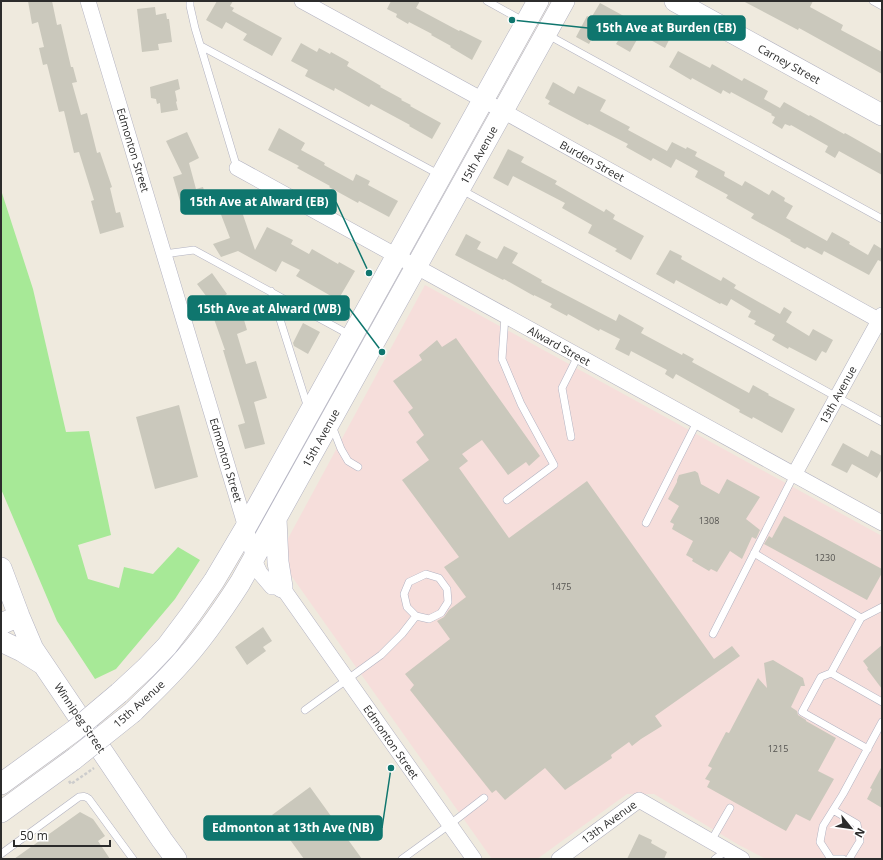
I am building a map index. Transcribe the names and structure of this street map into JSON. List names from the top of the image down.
{
  "streets": {
    "main road": ["Carney Street", "15th Avenue", "Winnipeg Street"],
    "street": [
      "Edmonton Street",
      "Burden Street",
      "Alward Street",
      "13th Avenue"
    ]
  },
  "crossings": [
    ["Edmonton Street", "15th Avenue"],
    ["15th Avenue", "Burden Street"],
    ["15th Avenue", "Alward Street"],
    ["Burden Street", "13th Avenue"],
    ["Alward Street", "13th Avenue"]
  ],
  "places": [
    "15th Ave at Burden (EB)",
    "15th Ave at Alward (EB)",
    "15th Ave at Alward (WB)",
    "Edmonton at 13th Ave (NB)"
  ],
  "house_numbers": [
    "1308",
    "1230",
    "1475",
    "1215"
  ],
  "scale_bar": "50 m",
  "north": "bottom right"
}
